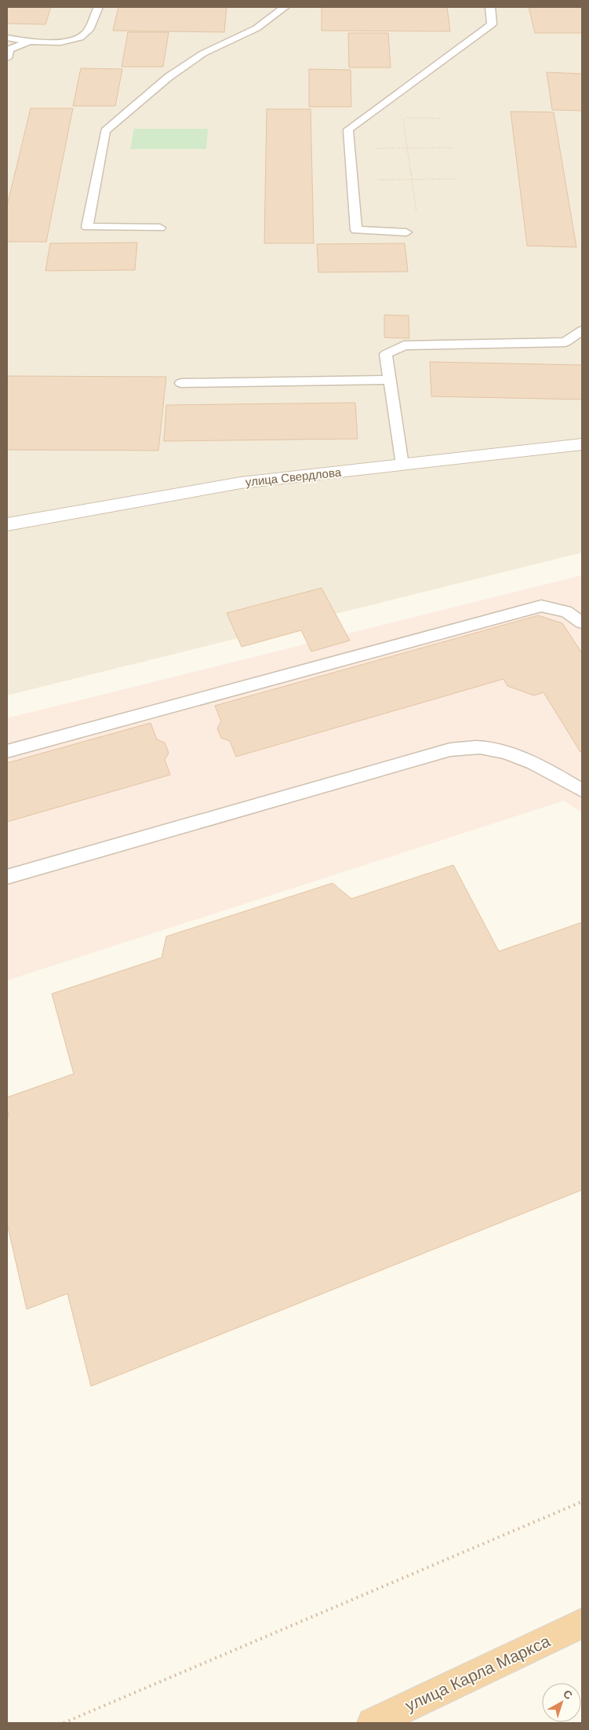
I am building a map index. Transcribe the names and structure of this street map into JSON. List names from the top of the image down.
{
  "streets": {
    "highway": ["улица Карла Маркса"],
    "street": ["улица Свердлова"]
  },
  "north": "top right"
}
